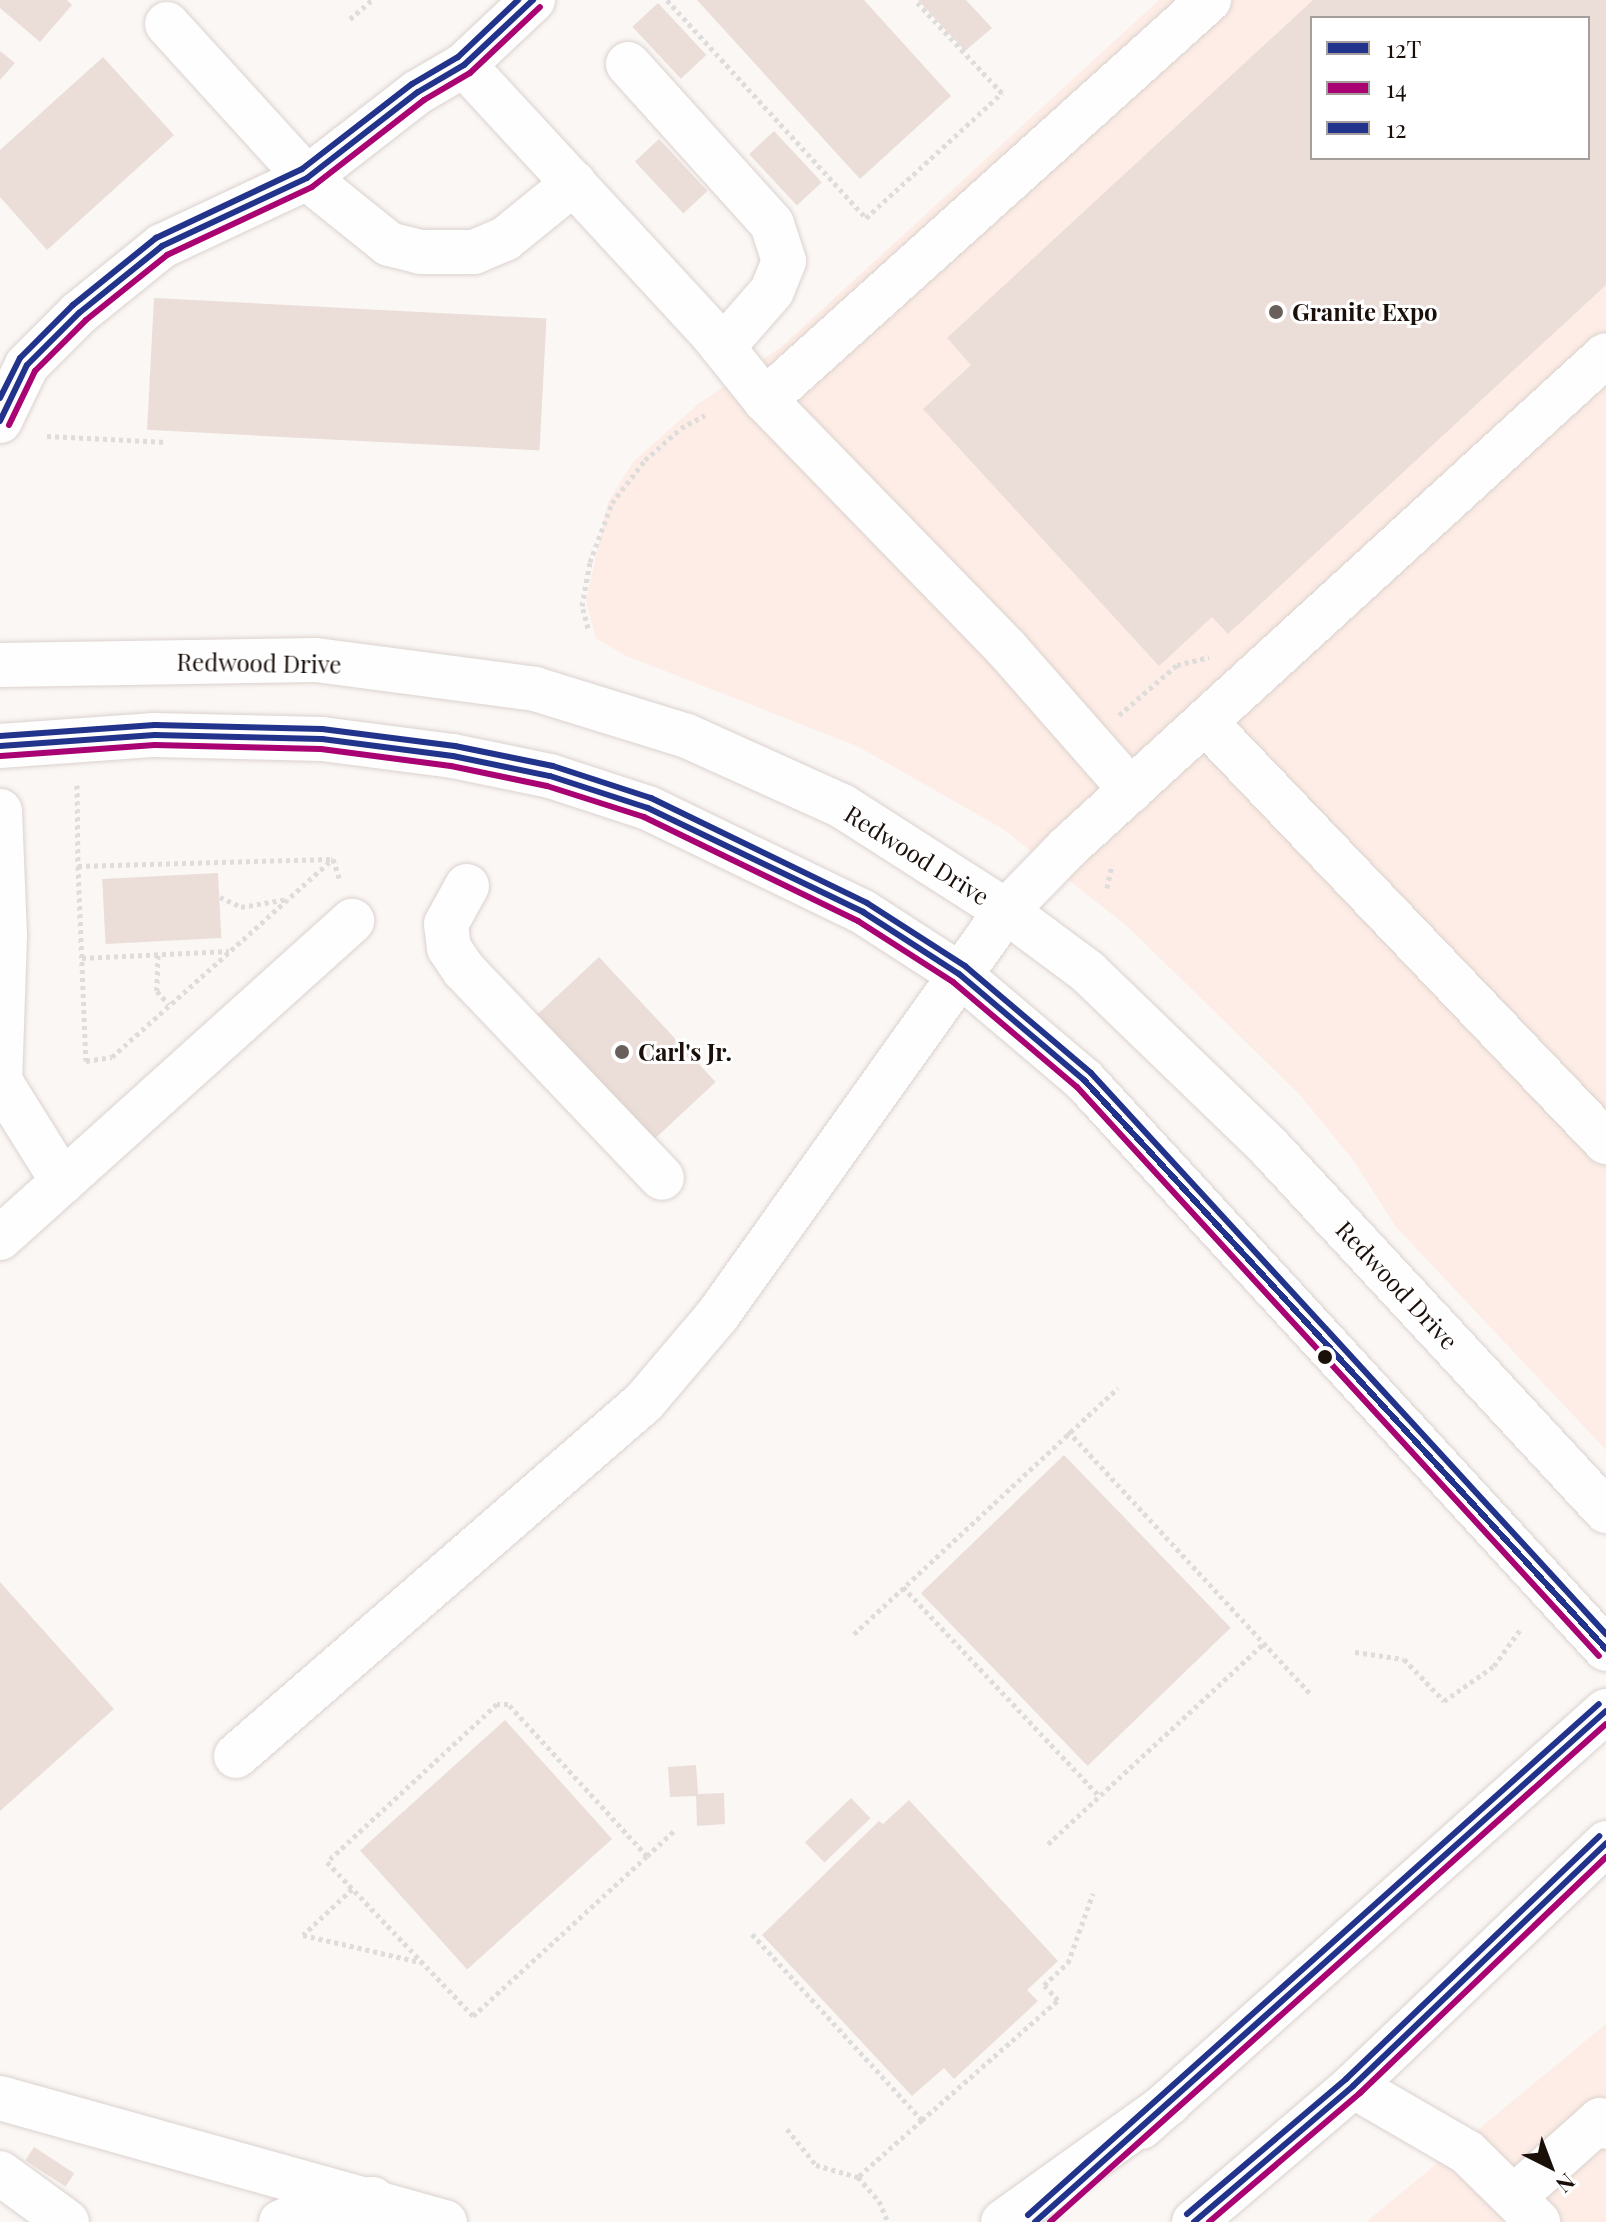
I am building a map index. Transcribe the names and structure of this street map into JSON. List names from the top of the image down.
{
  "streets": {
    "main road": ["Redwood Drive"]
  },
  "places": ["Granite Expo", "Carl's Jr."],
  "lines": ["transit line 12T", "transit line 12", "transit line 14"],
  "legend": ["12T", "14", "12"],
  "north": "bottom right"
}
